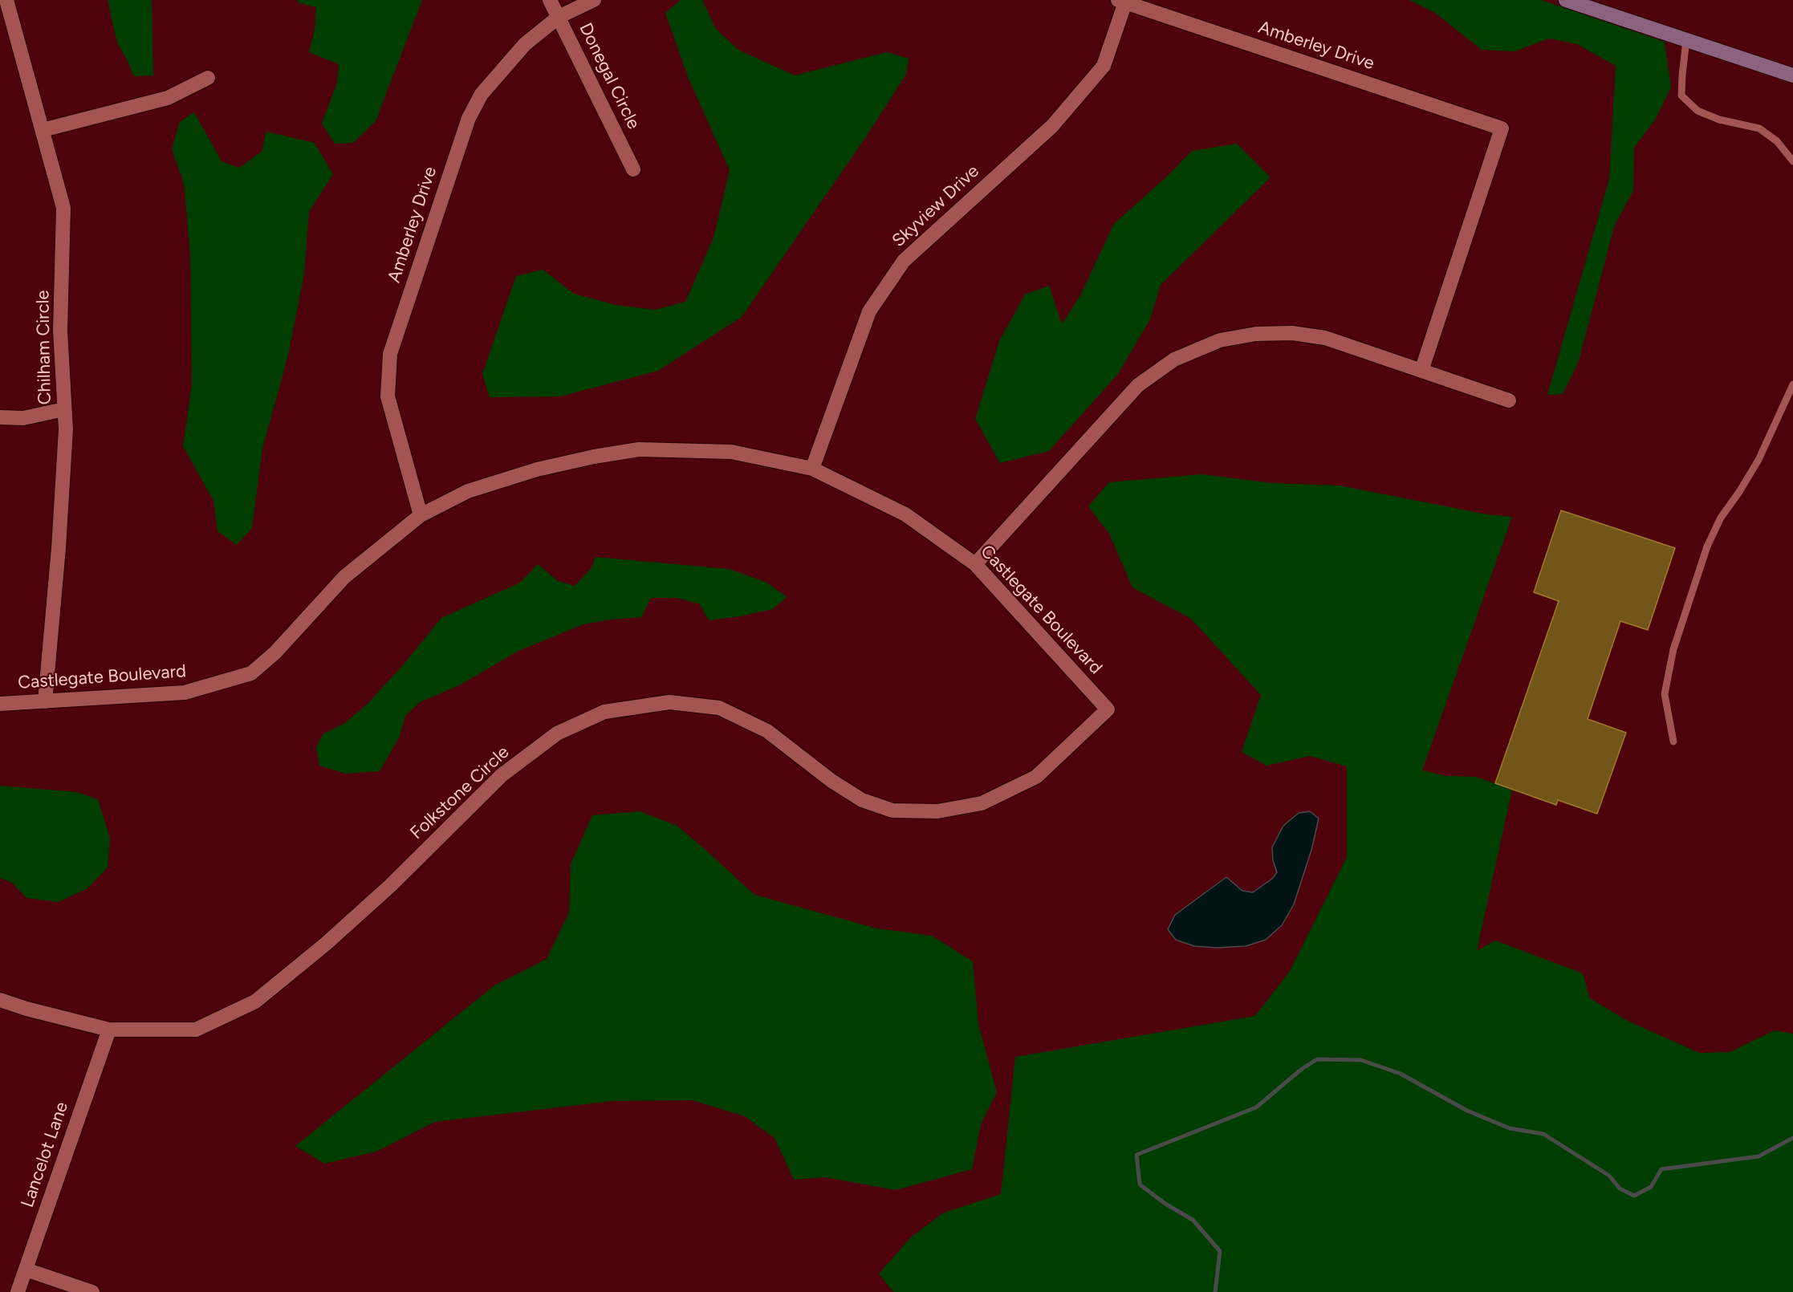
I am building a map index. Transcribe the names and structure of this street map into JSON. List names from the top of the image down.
{
  "streets": {
    "street": [
      "Amberley Drive",
      "Donegal Circle",
      "Skyview Drive",
      "Chilham Circle",
      "Castlegate Boulevard",
      "Folkstone Circle",
      "Lancelot Lane"
    ]
  },
  "crossings": [
    ["Amberley Drive", "Donegal Circle"],
    ["Amberley Drive", "Skyview Drive"],
    ["Amberley Drive", "Castlegate Boulevard"],
    ["Skyview Drive", "Castlegate Boulevard"],
    ["Chilham Circle", "Castlegate Boulevard"],
    ["Castlegate Boulevard", "Folkstone Circle"],
    ["Folkstone Circle", "Lancelot Lane"]
  ]
}
